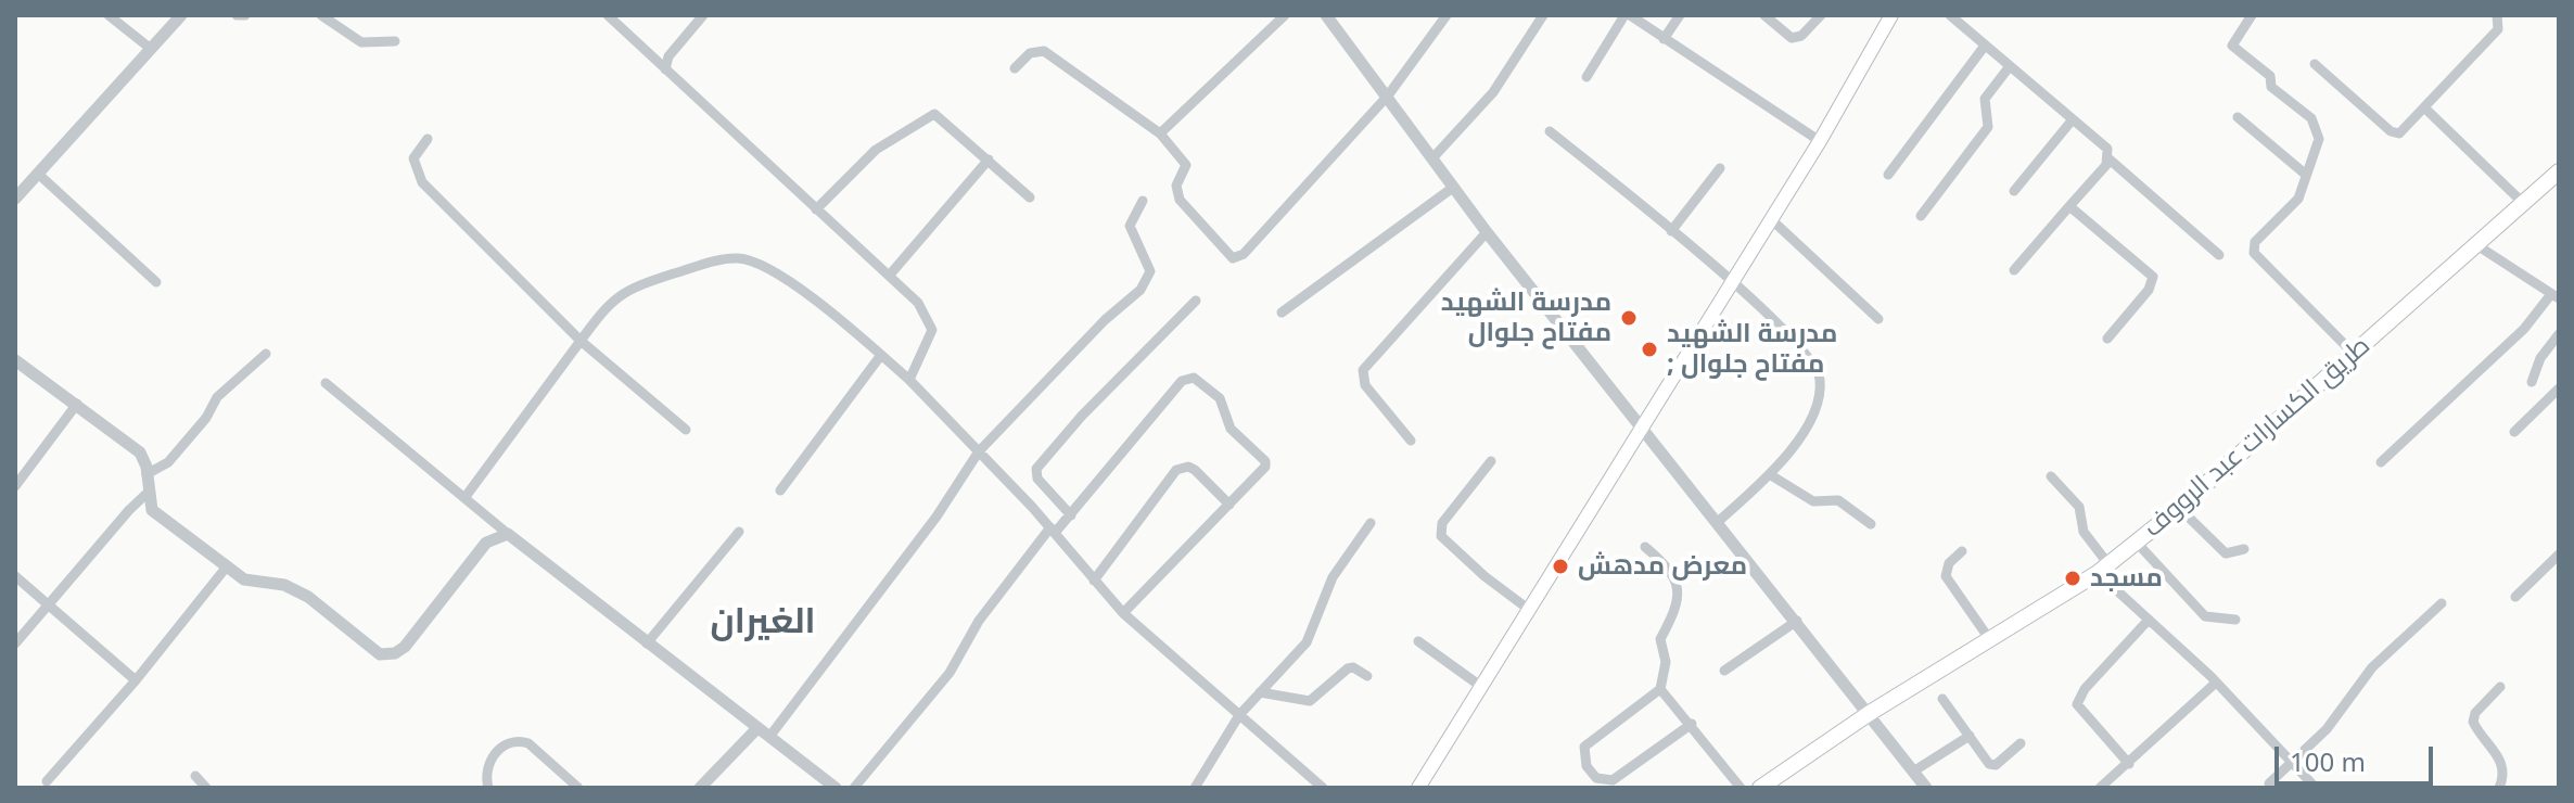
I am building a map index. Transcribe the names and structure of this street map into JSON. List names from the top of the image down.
{
  "streets": {
    "main road": ["طريق الكسارات عبد الرووف"]
  },
  "districts": ["الغيران"],
  "places": [
    "مدرسة الشهيد مفتاح جلوال",
    "مدرسة الشهيد ; مفتاح جلوال",
    "معرض مدهش",
    "مسجد"
  ],
  "scale_bar": "100 m"
}
